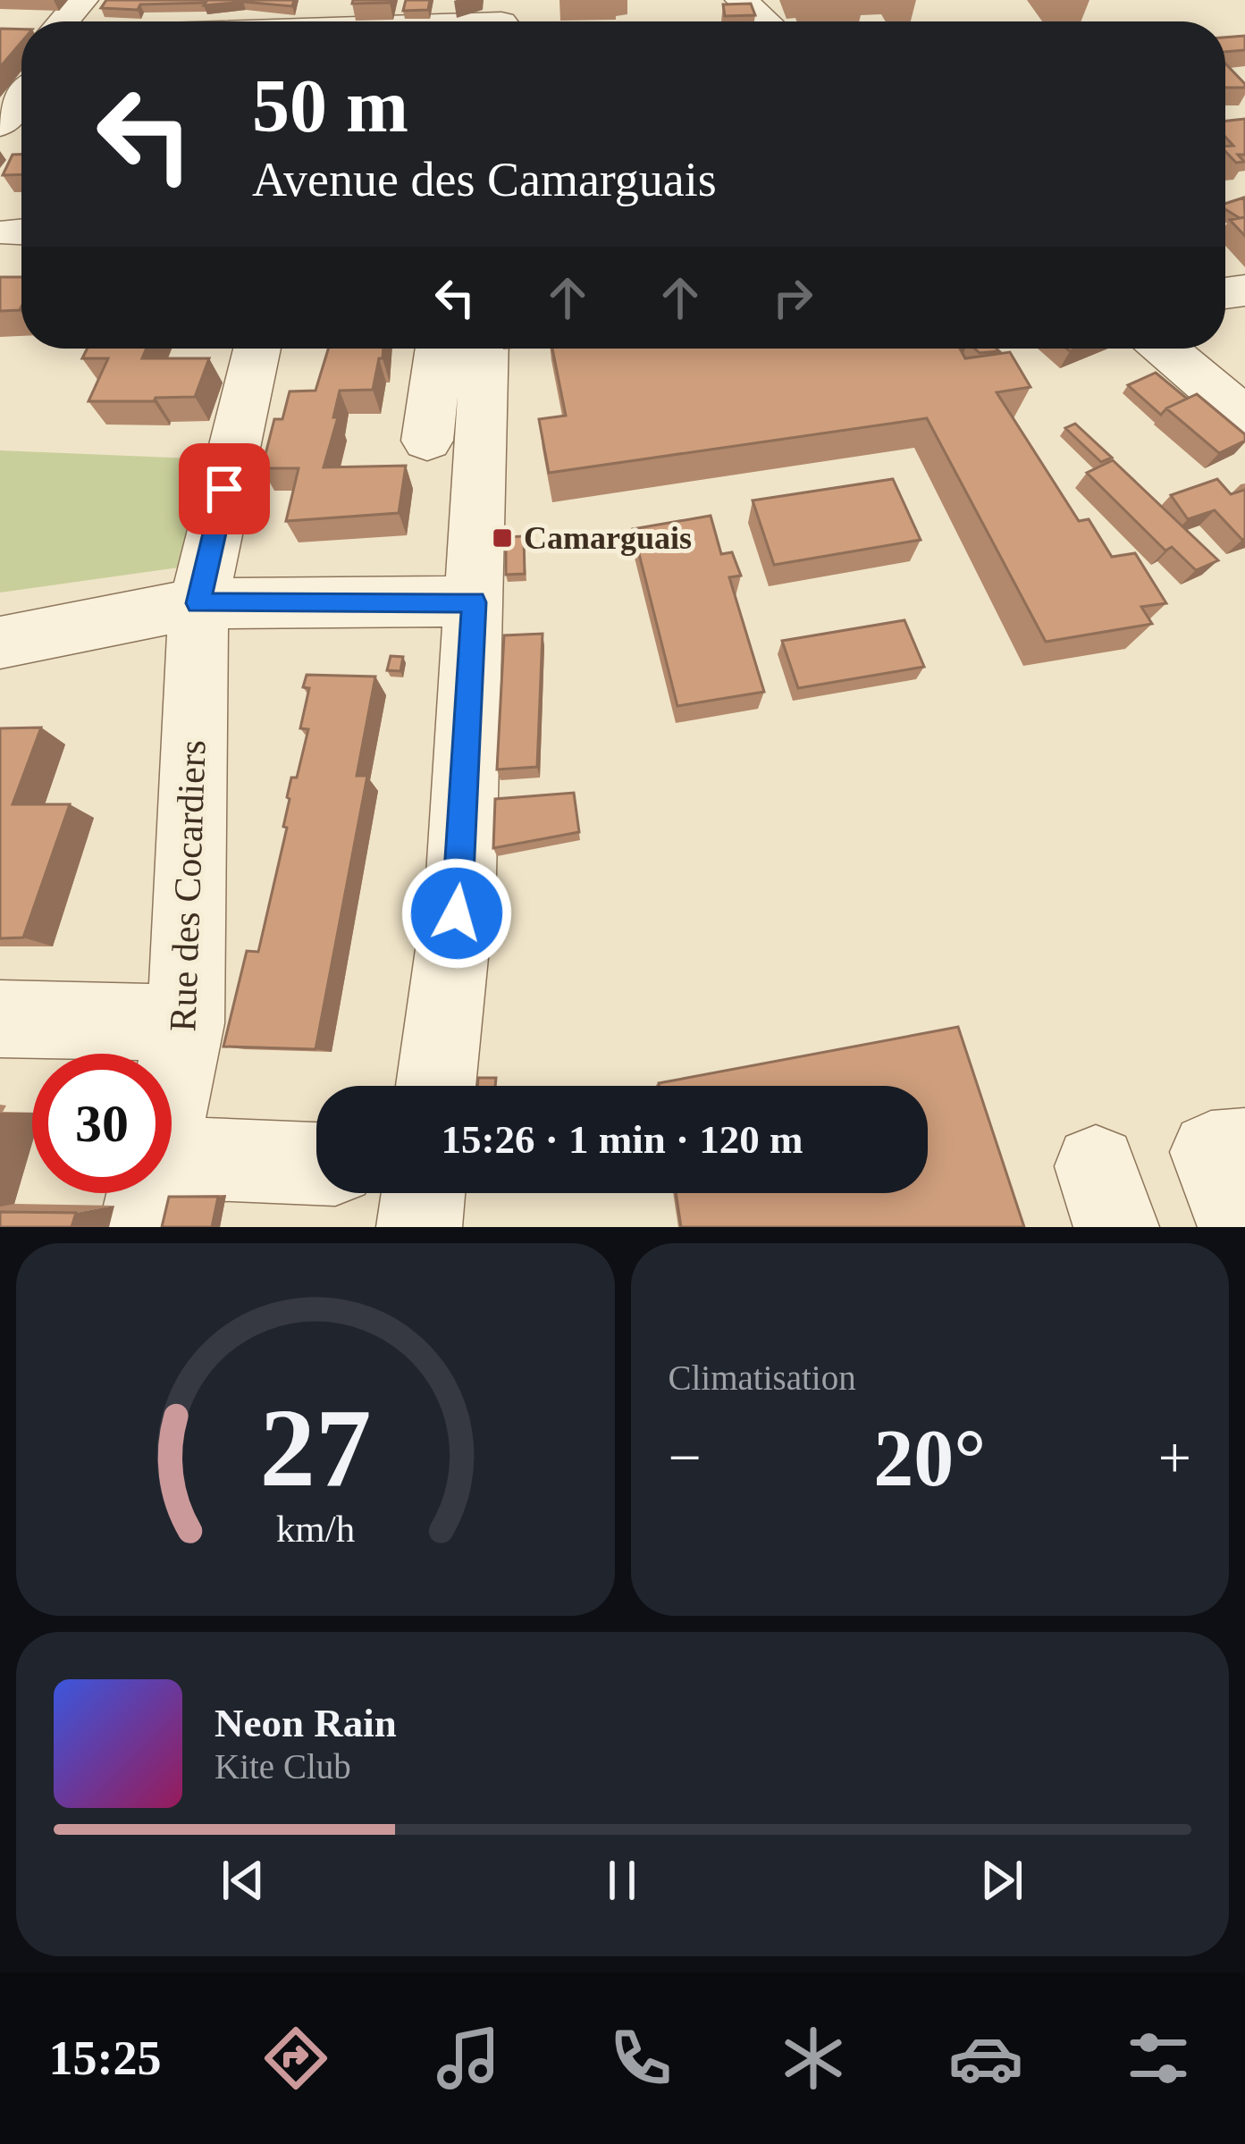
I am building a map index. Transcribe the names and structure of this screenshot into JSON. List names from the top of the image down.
{
  "streets": {
    "street": ["Rue des Cocardiers"]
  },
  "places": {
    "transit": ["Camarguais"]
  },
  "page": {
    "turn": ["50 m", "Avenue des Camarguais"],
    "limit": "30",
    "trip": "15:26 · 1 min · 120 m",
    "tile": "Climatisation",
    "heat": ["−", "20°", "+"],
    "song": ["Neon Rain", "Kite Club"],
    "tabs": "15:25",
    "gauge": ["27", "km/h"]
  }
}
